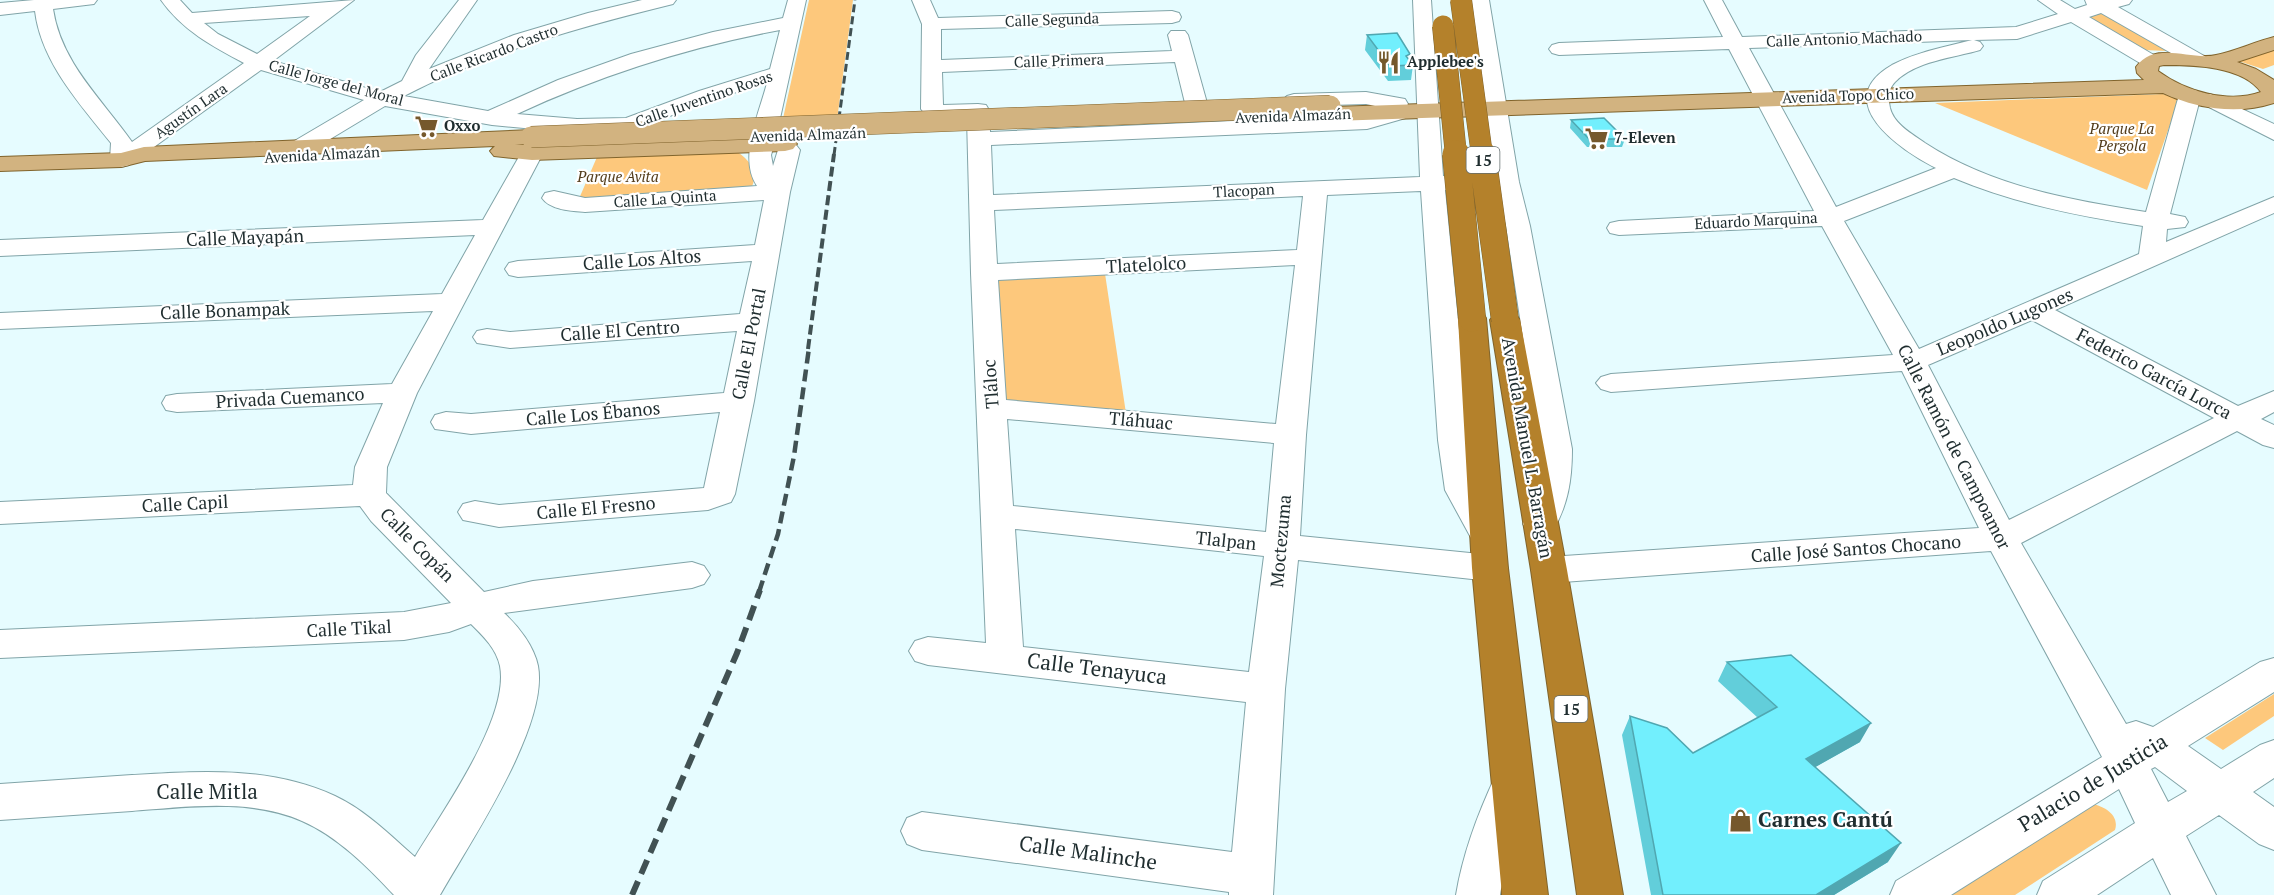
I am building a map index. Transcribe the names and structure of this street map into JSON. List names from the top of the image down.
{
  "streets": {
    "highway": ["15", "Avenida Manuel L. Barragán"],
    "main road": ["Avenida Topo Chico", "Avenida Almazán"],
    "street": [
      "Calle Segunda",
      "Calle Antonio Machado",
      "Calle Ricardo Castro",
      "Calle Primera",
      "Calle Jorge del Moral",
      "Calle Juventino Rosas",
      "Agustín Lara",
      "Tlacopan",
      "Calle La Quinta",
      "Eduardo Marquina",
      "Calle Mayapán",
      "Calle Los Altos",
      "Tlatelolco",
      "Calle Bonampak",
      "Leopoldo Lugones",
      "Calle El Centro",
      "Calle El Portal",
      "Federico García Lorca",
      "Tláloc",
      "Privada Cuemanco",
      "Calle Los Ébanos",
      "Tláhuac",
      "Calle Ramón de Campoamor",
      "Calle Capil",
      "Calle El Fresno",
      "Tlalpan",
      "Moctezuma",
      "Calle Copán",
      "Calle José Santos Chocano",
      "Calle Tikal",
      "Calle Tenayuca",
      "Palacio de Justicia",
      "Calle Mitla",
      "Calle Malinche"
    ]
  },
  "crossings": [
    ["Calle Antonio Machado", "Calle Ramón de Campoamor"],
    ["Calle Ricardo Castro", "Calle Jorge del Moral"],
    ["Calle Ricardo Castro", "Avenida Almazán"],
    ["Calle Jorge del Moral", "Calle Juventino Rosas"],
    ["Calle Jorge del Moral", "Agustín Lara"],
    ["Avenida Topo Chico", "Avenida Almazán"],
    ["Avenida Topo Chico", "Calle Ramón de Campoamor"],
    ["Agustín Lara", "Avenida Almazán"],
    ["Avenida Almazán", "Calle Copán"],
    ["Tlacopan", "Tláloc"],
    ["Tlacopan", "Moctezuma"],
    ["Calle La Quinta", "Calle El Portal"],
    ["Eduardo Marquina", "Calle Ramón de Campoamor"],
    ["Calle Mayapán", "Calle Copán"],
    ["Calle Los Altos", "Calle El Portal"],
    ["Tlatelolco", "Tláloc"],
    ["Tlatelolco", "Moctezuma"],
    ["Calle Bonampak", "Calle Copán"],
    ["Leopoldo Lugones", "Federico García Lorca"],
    ["Leopoldo Lugones", "Calle Ramón de Campoamor"],
    ["Calle El Centro", "Calle El Portal"],
    ["Calle El Portal", "Calle Los Ébanos"],
    ["Calle El Portal", "Calle El Fresno"],
    ["Federico García Lorca", "Calle José Santos Chocano"],
    ["Tláloc", "Tláhuac"],
    ["Tláloc", "Tlalpan"],
    ["Tláloc", "Calle Tenayuca"],
    ["Privada Cuemanco", "Calle Copán"],
    ["Tláhuac", "Moctezuma"],
    ["Calle Ramón de Campoamor", "Calle José Santos Chocano"],
    ["Calle Ramón de Campoamor", "Palacio de Justicia"],
    ["Avenida Manuel L. Barragán", "Tlalpan"],
    ["Avenida Manuel L. Barragán", "Calle José Santos Chocano"],
    ["Calle Capil", "Calle Copán"],
    ["Tlalpan", "Moctezuma"],
    ["Moctezuma", "Calle Tenayuca"],
    ["Moctezuma", "Calle Malinche"],
    ["Calle Copán", "Calle Tikal"],
    ["Calle Copán", "Calle Mitla"]
  ],
  "parks": ["Parque La Pergola", "Parque Avita"],
  "places": {
    "restaurant": ["Applebee's"],
    "supermarket": ["Oxxo", "7-Eleven"],
    "shop": ["Carnes Cantú"]
  }
}
